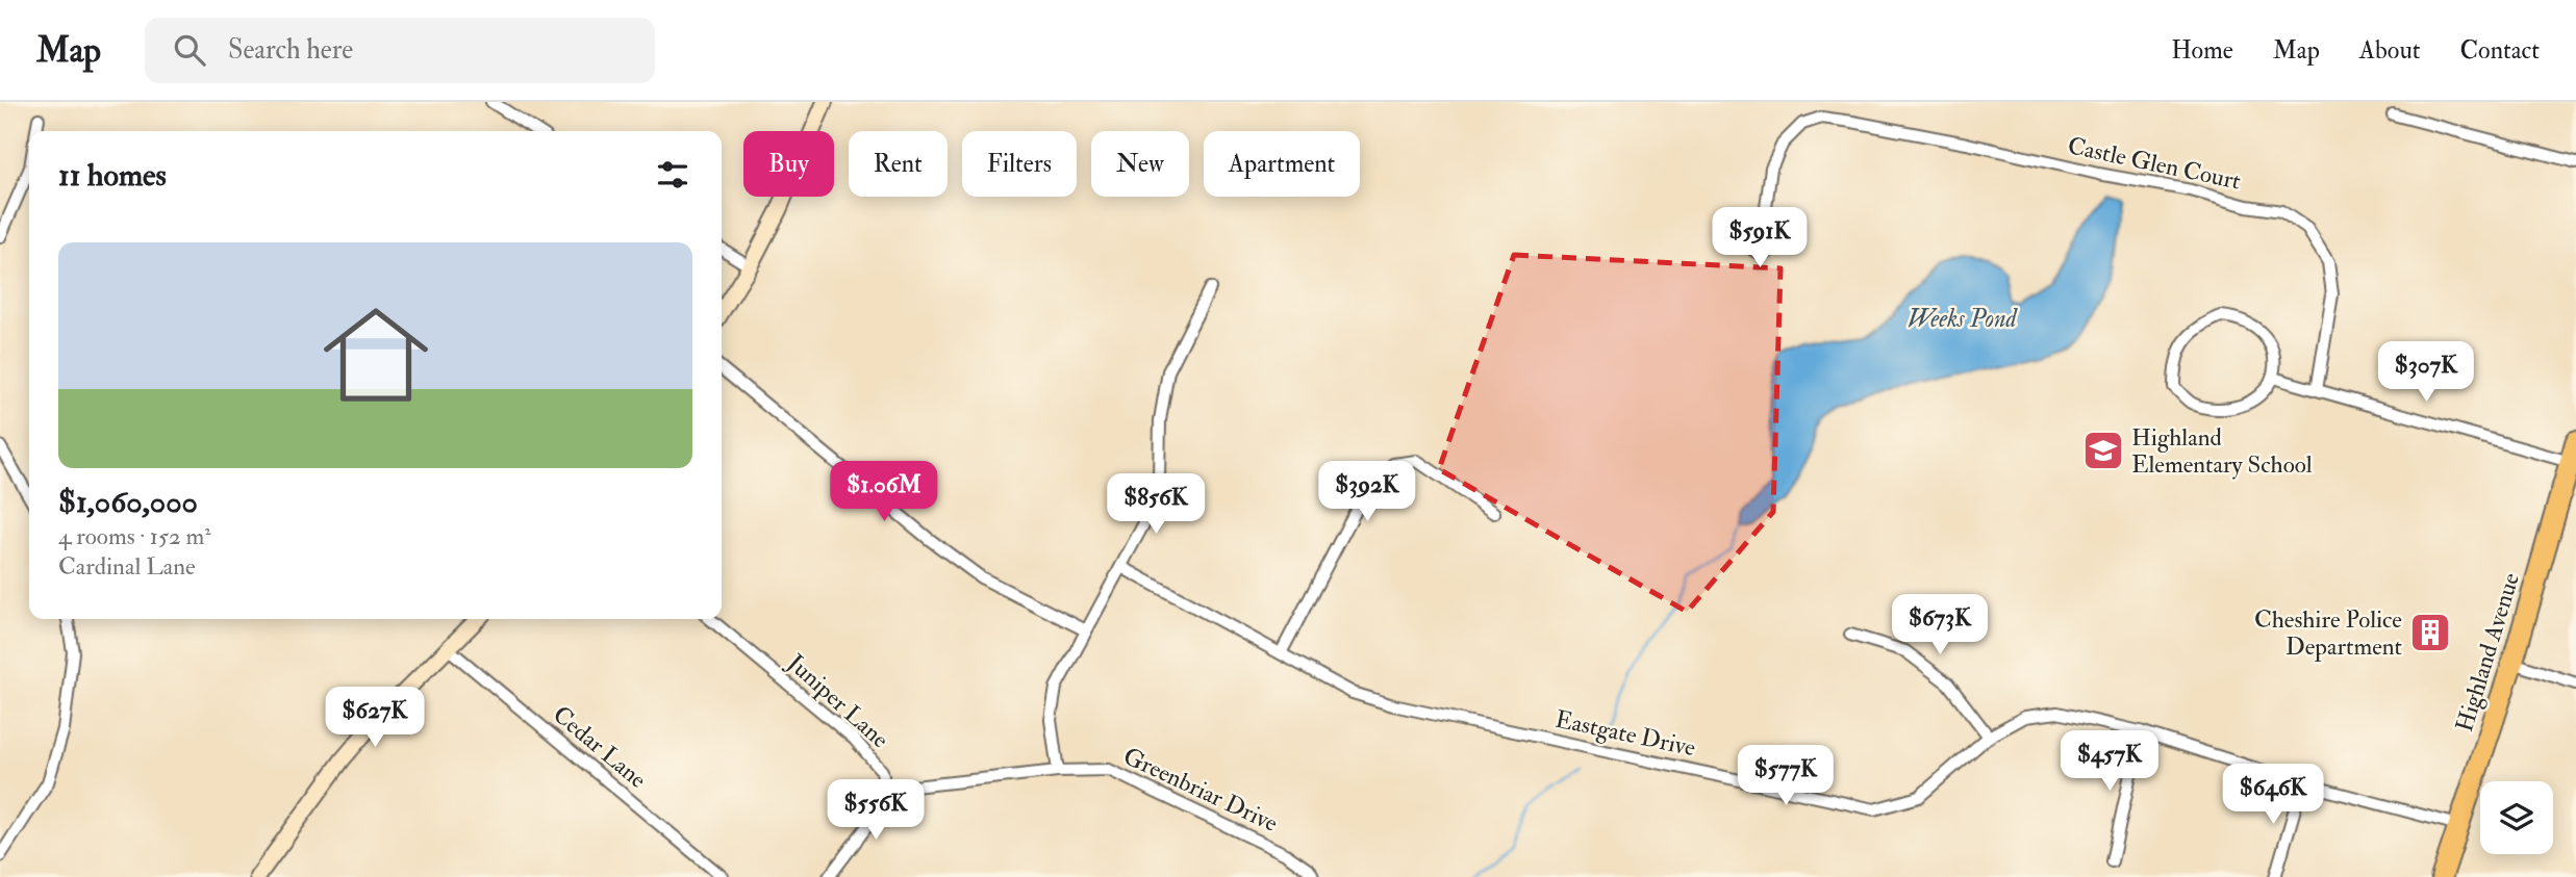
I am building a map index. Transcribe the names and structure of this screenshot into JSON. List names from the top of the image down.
{
  "streets": {
    "highway": ["Highland Avenue"],
    "street": [
      "Castle Glen Court",
      "Juniper Lane",
      "Eastgate Drive",
      "Cedar Lane",
      "Greenbriar Drive"
    ]
  },
  "crossings": [
    ["Highland Avenue", "Eastgate Drive"],
    ["Juniper Lane", "Greenbriar Drive"]
  ],
  "water": ["Weeks Pond"],
  "places": {
    "school or university": ["Highland Elementary School"],
    "building": ["Cheshire Police Department"]
  },
  "page": {
    "header": "Map",
    "search": "Search here",
    "nav": [
      "Home",
      "Map",
      "About",
      "Contact"
    ],
    "chip": [
      "Buy",
      "Rent",
      "Filters",
      "New",
      "Apartment"
    ],
    "heading": "11 homes",
    "price": [
      "$591K",
      "$307K",
      "$1.06M",
      "$392K",
      "$856K",
      "$673K",
      "$627K",
      "$457K",
      "$577K",
      "$646K",
      "$556K"
    ],
    "list": [
      {
        "name": "$1,060,000",
        "note": "4 rooms · 152 m² · Cardinal Lane"
      }
    ]
  }
}
